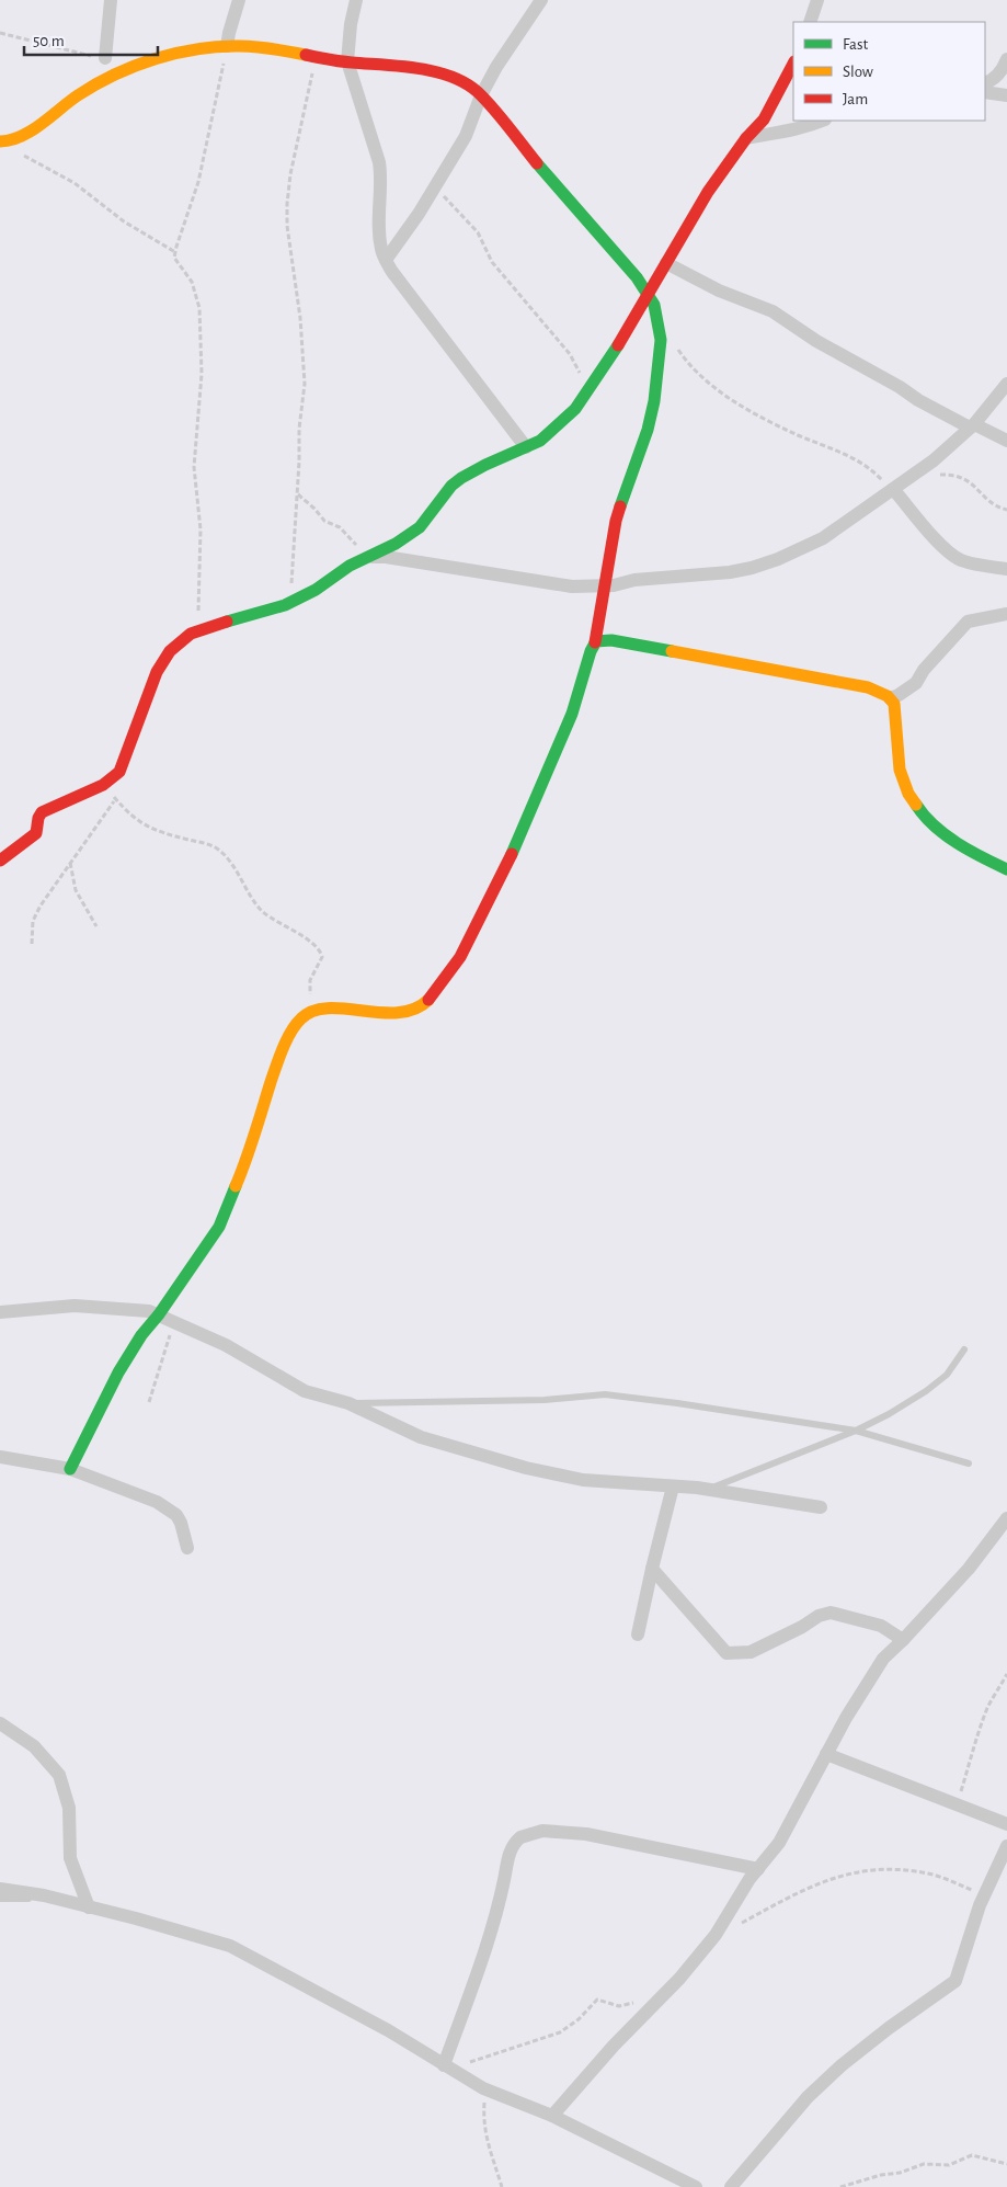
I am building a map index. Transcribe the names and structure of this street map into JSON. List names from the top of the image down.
{
  "legend": ["Fast", "Slow", "Jam"],
  "scale_bar": "50 m"
}
